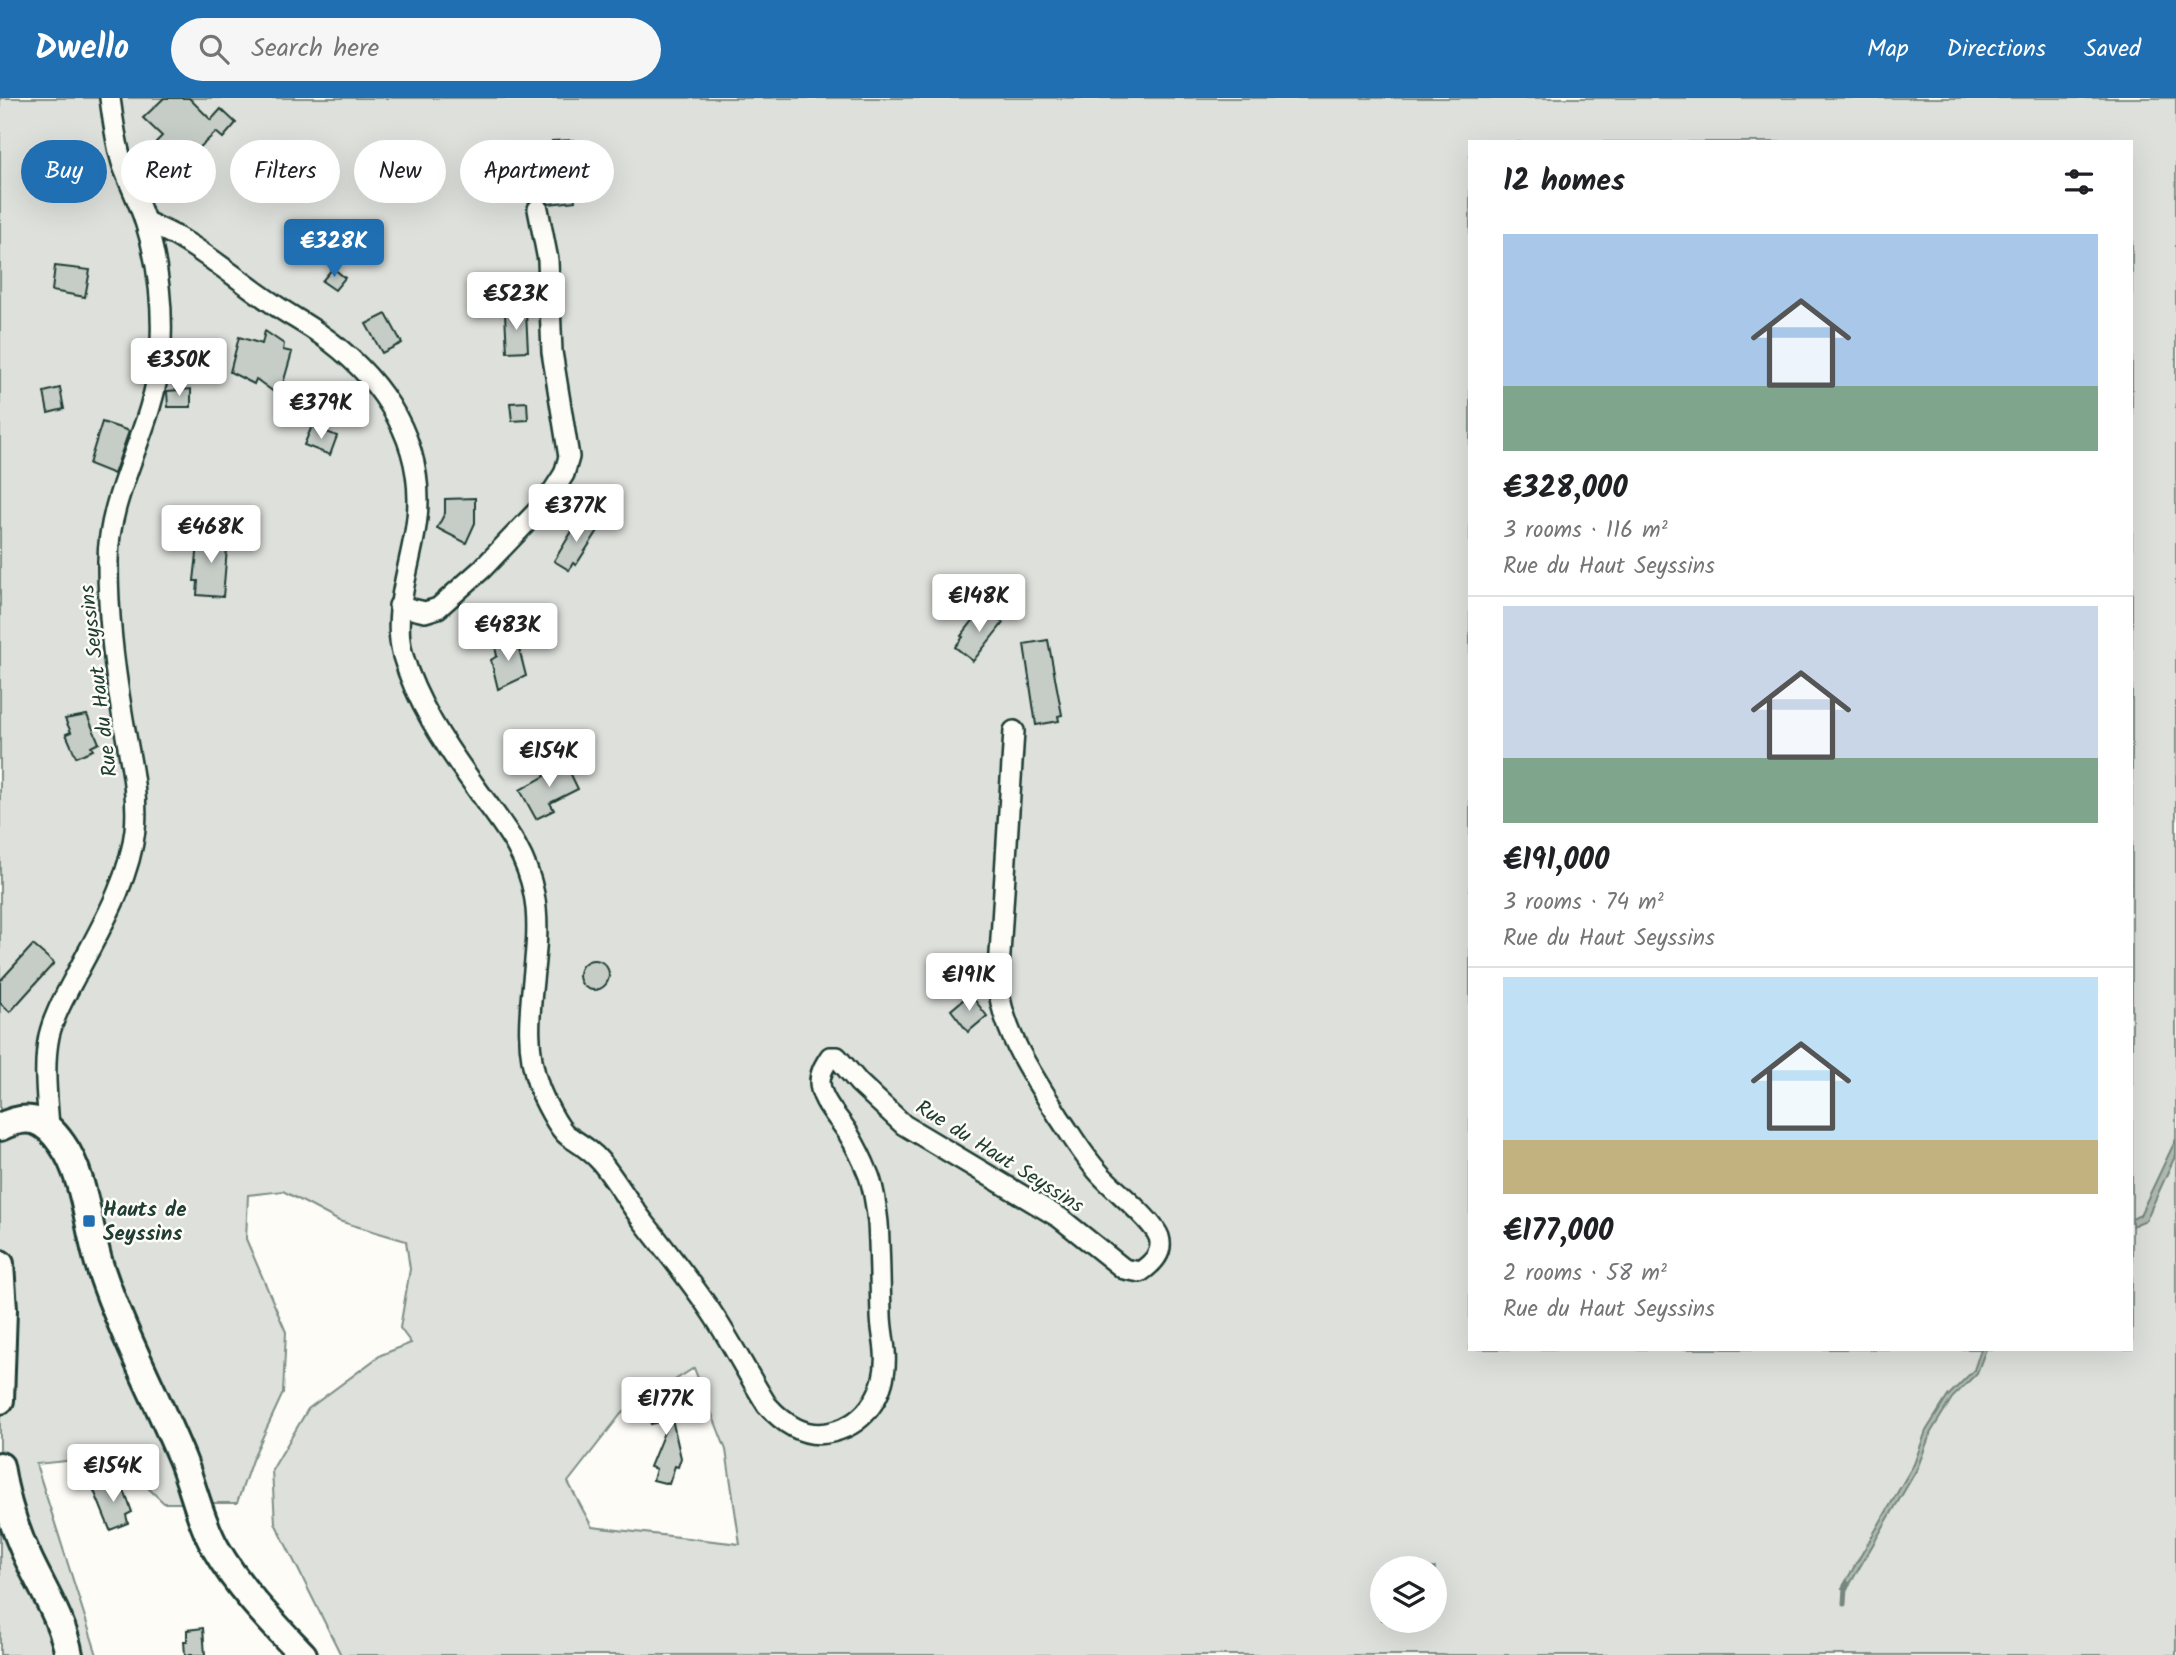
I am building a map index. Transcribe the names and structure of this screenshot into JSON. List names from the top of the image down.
{
  "streets": {
    "street": ["Rue du Haut Seyssins"]
  },
  "places": {
    "transit": ["Hauts de Seyssins"]
  },
  "page": {
    "header": "Dwello",
    "search": "Search here",
    "nav": ["Map", "Directions", "Saved"],
    "chip": [
      "Buy",
      "Rent",
      "Filters",
      "New",
      "Apartment"
    ],
    "heading": "12 homes",
    "price": [
      "€328K",
      "€523K",
      "€350K",
      "€379K",
      "€377K",
      "€468K",
      "€148K",
      "€483K",
      "€154K",
      "€191K",
      "€177K",
      "€154K"
    ],
    "list": [
      {
        "name": "€328,000",
        "note": "3 rooms · 116 m² · Rue du Haut Seyssins"
      },
      {
        "name": "€191,000",
        "note": "3 rooms · 74 m² · Rue du Haut Seyssins"
      },
      {
        "name": "€177,000",
        "note": "2 rooms · 58 m² · Rue du Haut Seyssins"
      }
    ]
  }
}
